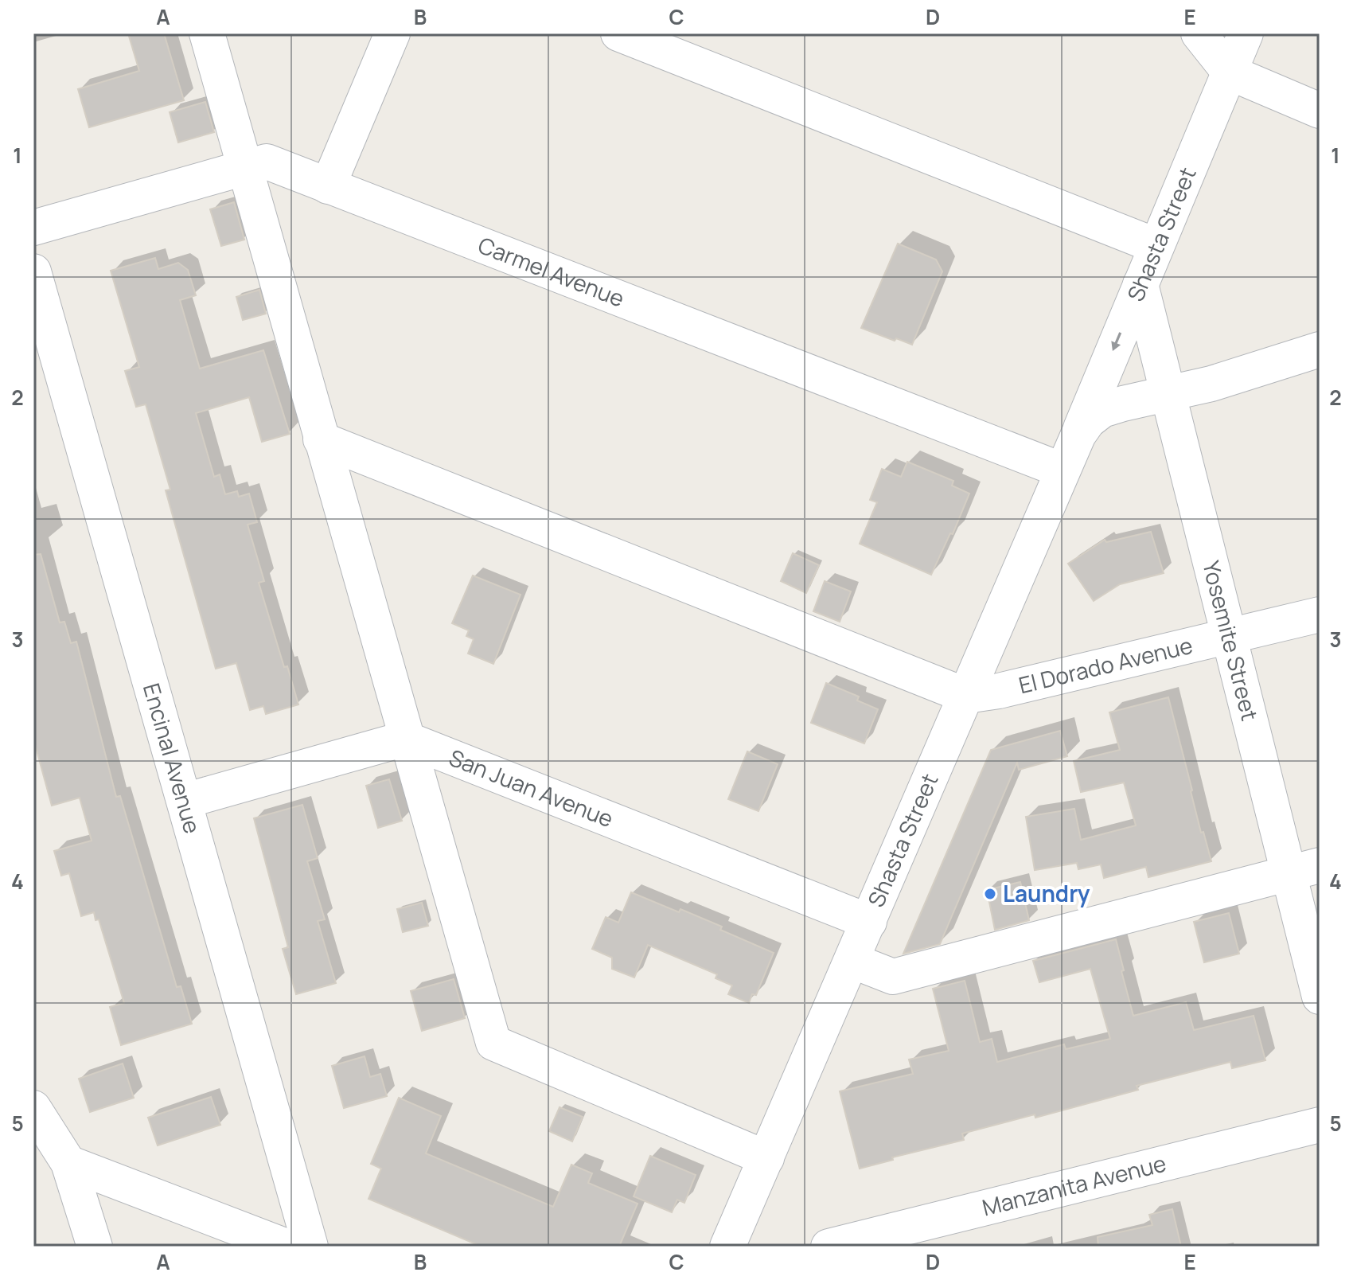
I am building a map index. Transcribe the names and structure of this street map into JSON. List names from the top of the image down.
{
  "streets": {
    "street": [
      "Shasta Street",
      "Carmel Avenue",
      "Yosemite Street",
      "El Dorado Avenue",
      "Encinal Avenue",
      "San Juan Avenue",
      "Manzanita Avenue"
    ]
  },
  "crossings": [
    ["Shasta Street", "Carmel Avenue"],
    ["Shasta Street", "Yosemite Street"],
    ["Shasta Street", "El Dorado Avenue"],
    ["Shasta Street", "San Juan Avenue"],
    ["Yosemite Street", "El Dorado Avenue"]
  ],
  "places": ["Laundry"],
  "grid": {
    "columns": [
      "A",
      "B",
      "C",
      "D",
      "E"
    ],
    "rows": [
      "1",
      "2",
      "3",
      "4",
      "5"
    ]
  }
}
